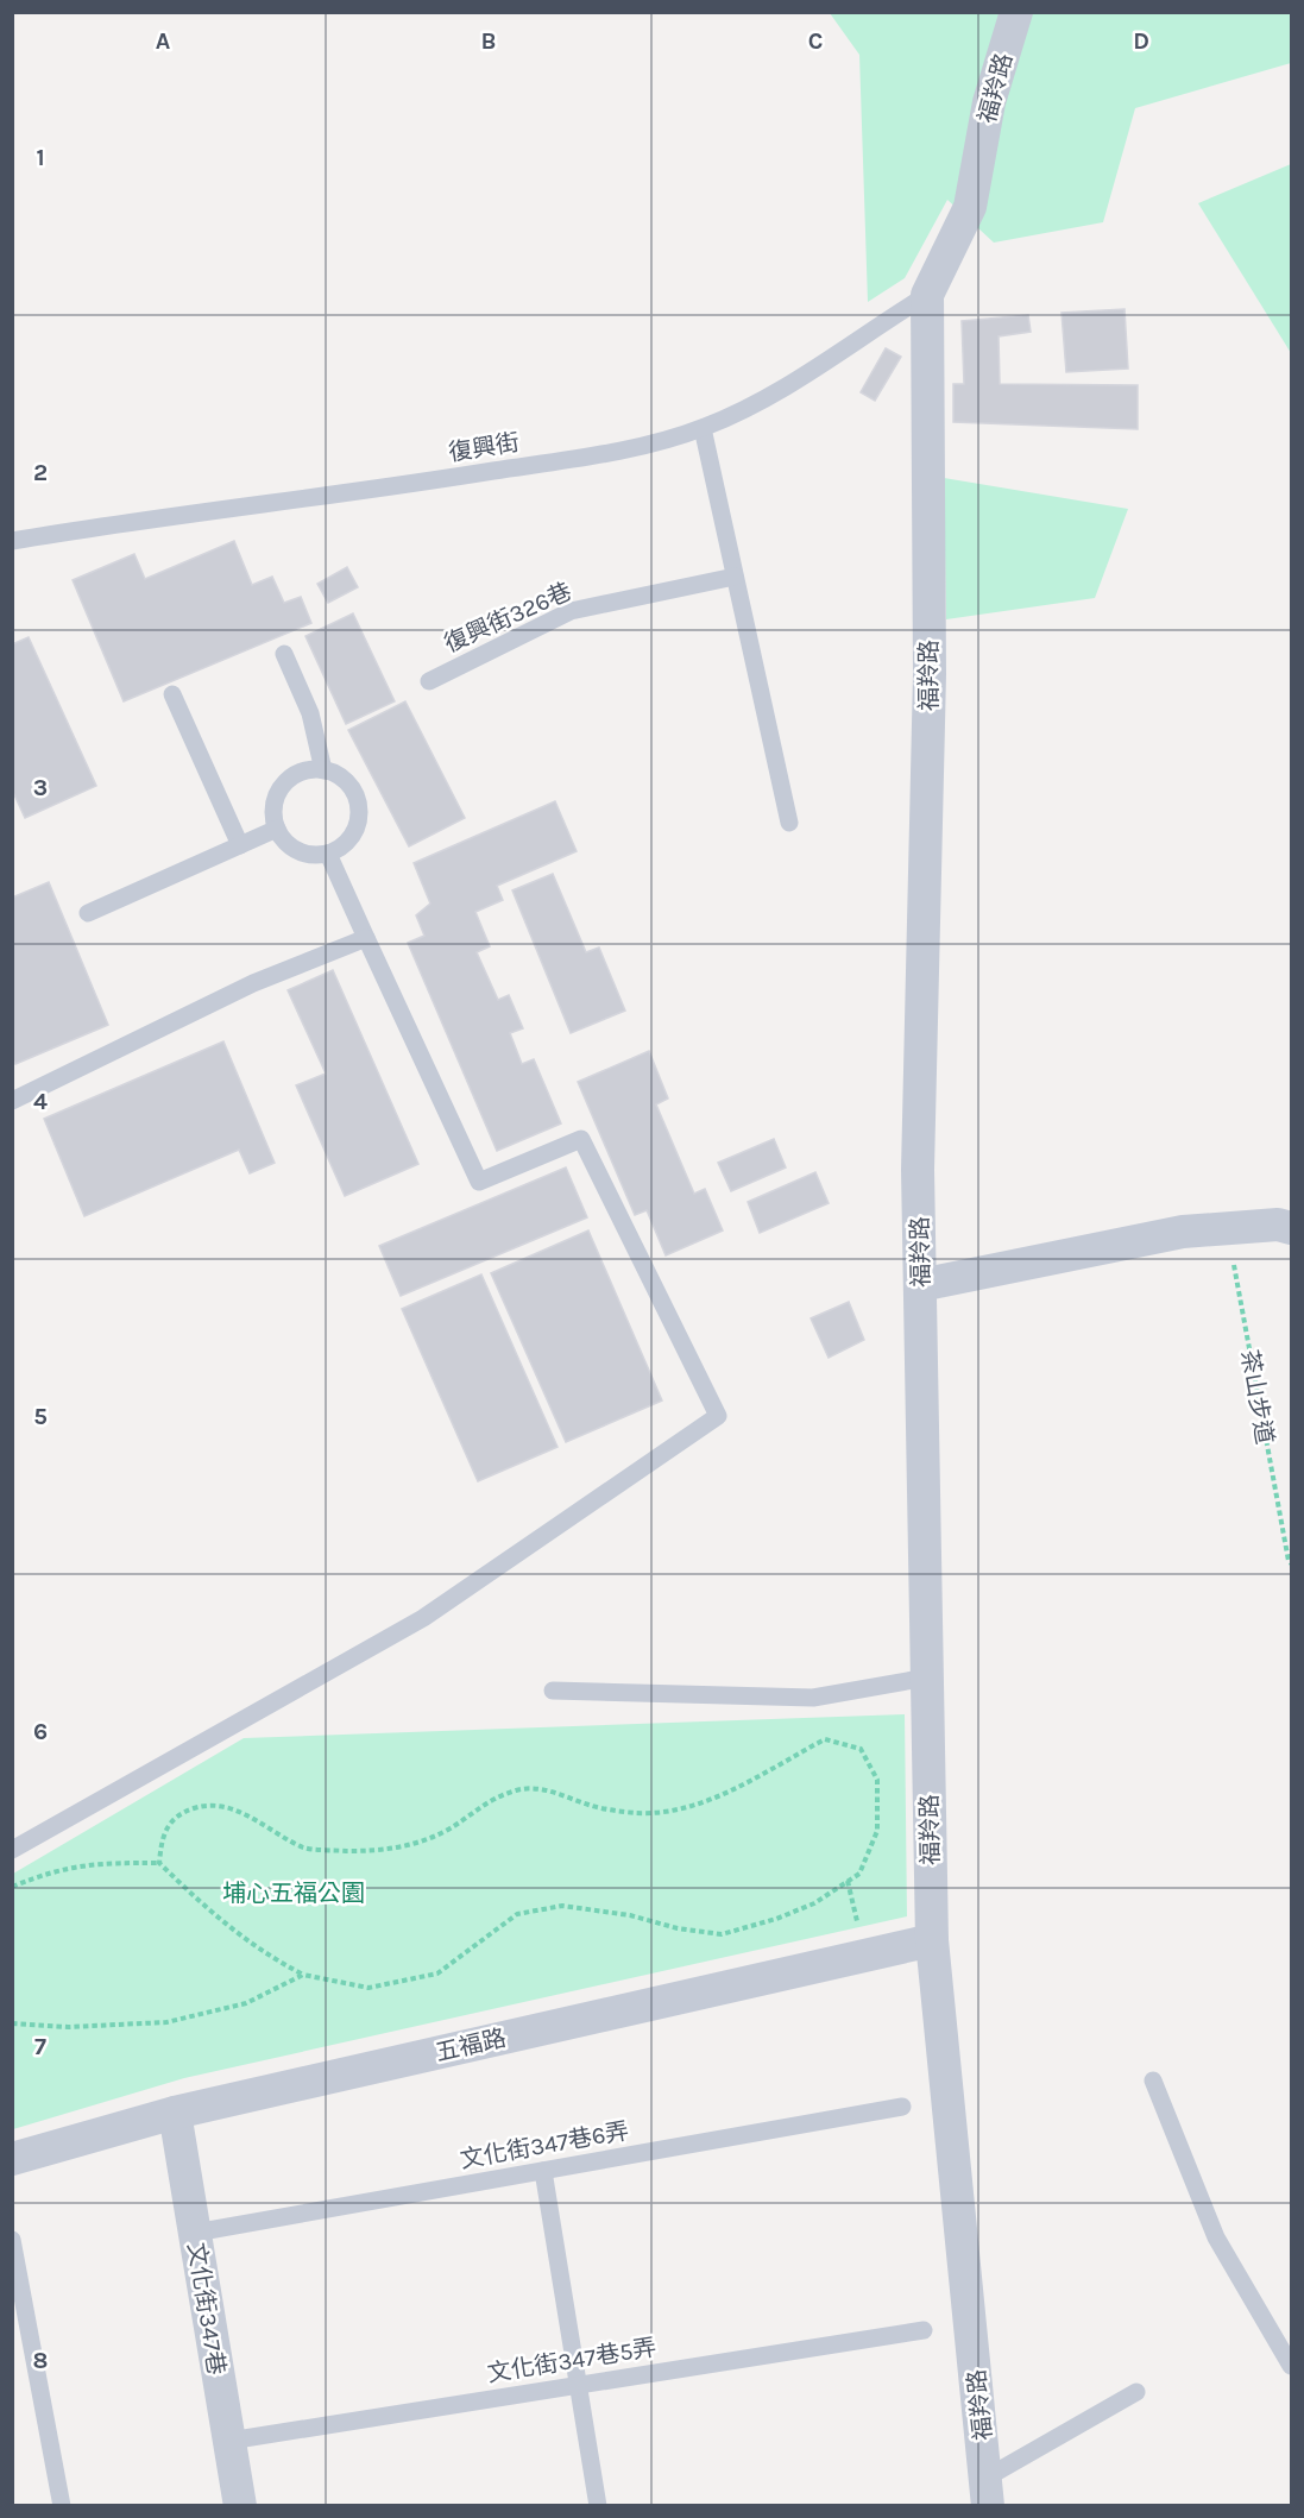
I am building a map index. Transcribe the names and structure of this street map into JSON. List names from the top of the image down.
{
  "streets": {
    "street": ["福羚路", "五福路", "文化街347巷"],
    "lane": [
      "復興街",
      "復興街326巷",
      "文化街347巷6弄",
      "文化街347巷5弄"
    ],
    "path": ["茶山步道"]
  },
  "crossings": [
    ["福羚路", "復興街"],
    ["福羚路", "五福路"],
    ["五福路", "文化街347巷"],
    ["文化街347巷6弄", "文化街347巷"],
    ["文化街347巷", "文化街347巷5弄"]
  ],
  "parks": ["埔心五福公園"],
  "grid": {
    "columns": [
      "A",
      "B",
      "C",
      "D"
    ],
    "rows": [
      "1",
      "2",
      "3",
      "4",
      "5",
      "6",
      "7",
      "8"
    ]
  }
}
